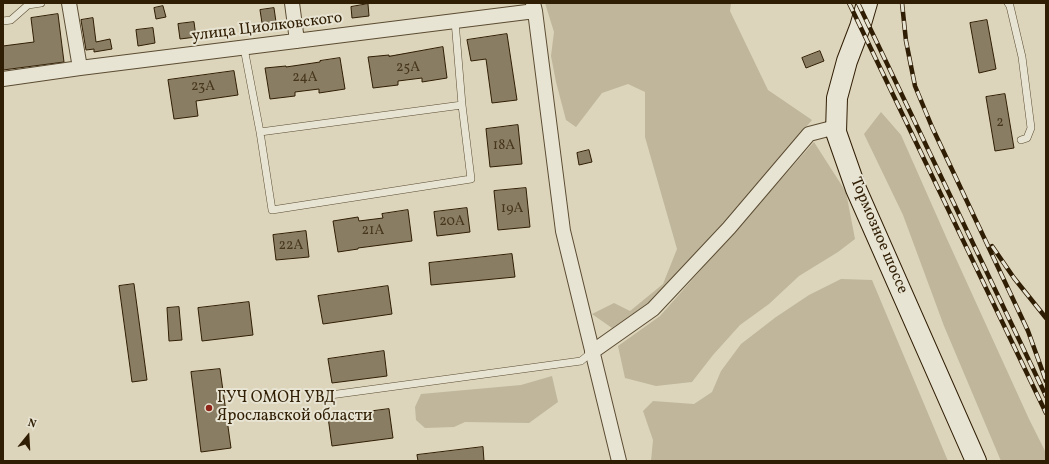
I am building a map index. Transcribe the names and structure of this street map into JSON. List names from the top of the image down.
{
  "streets": {
    "street": ["улица Циолковского", "Тормозное шоссе"]
  },
  "places": ["ГУЧ ОМОН УВД Ярославской области"],
  "house_numbers": [
    "25А",
    "24А",
    "23А",
    "2",
    "18А",
    "19А",
    "20А",
    "21А",
    "22А"
  ],
  "north": "top"
}
